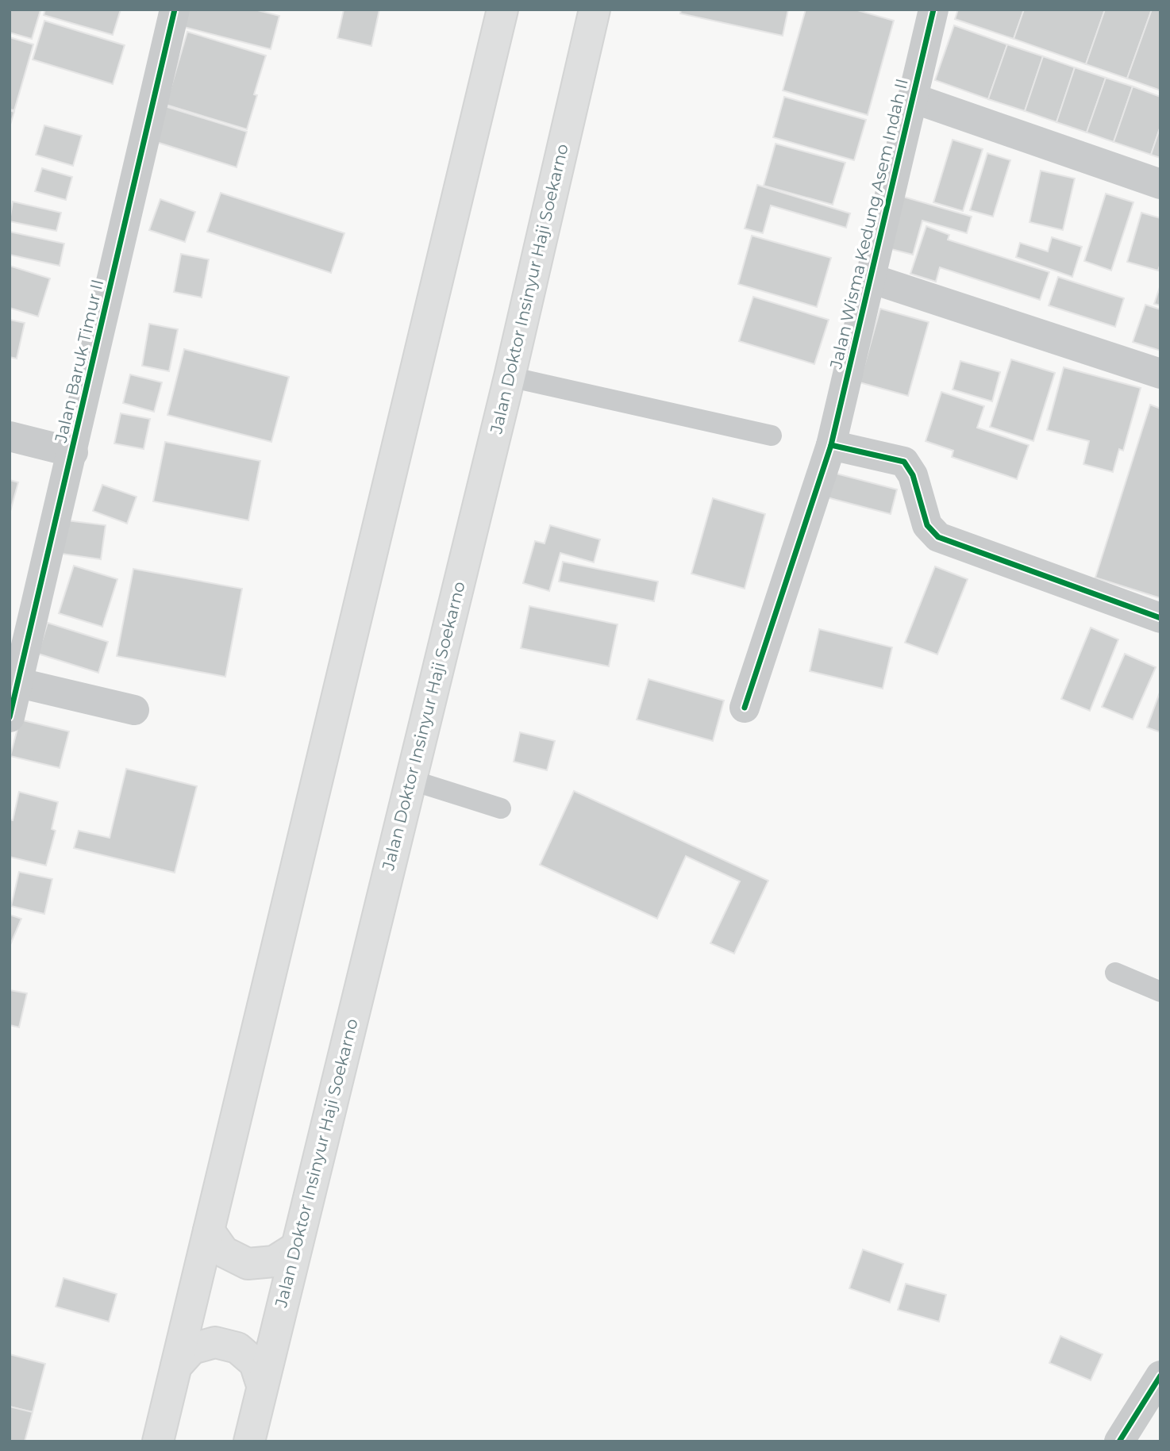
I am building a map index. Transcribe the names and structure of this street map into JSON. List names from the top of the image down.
{
  "streets": {
    "main road": ["Jalan Doktor Insinyur Haji Soekarno"],
    "street": ["Jalan Wisma Kedung Asem Indah II", "Jalan Baruk Timur II"]
  }
}
